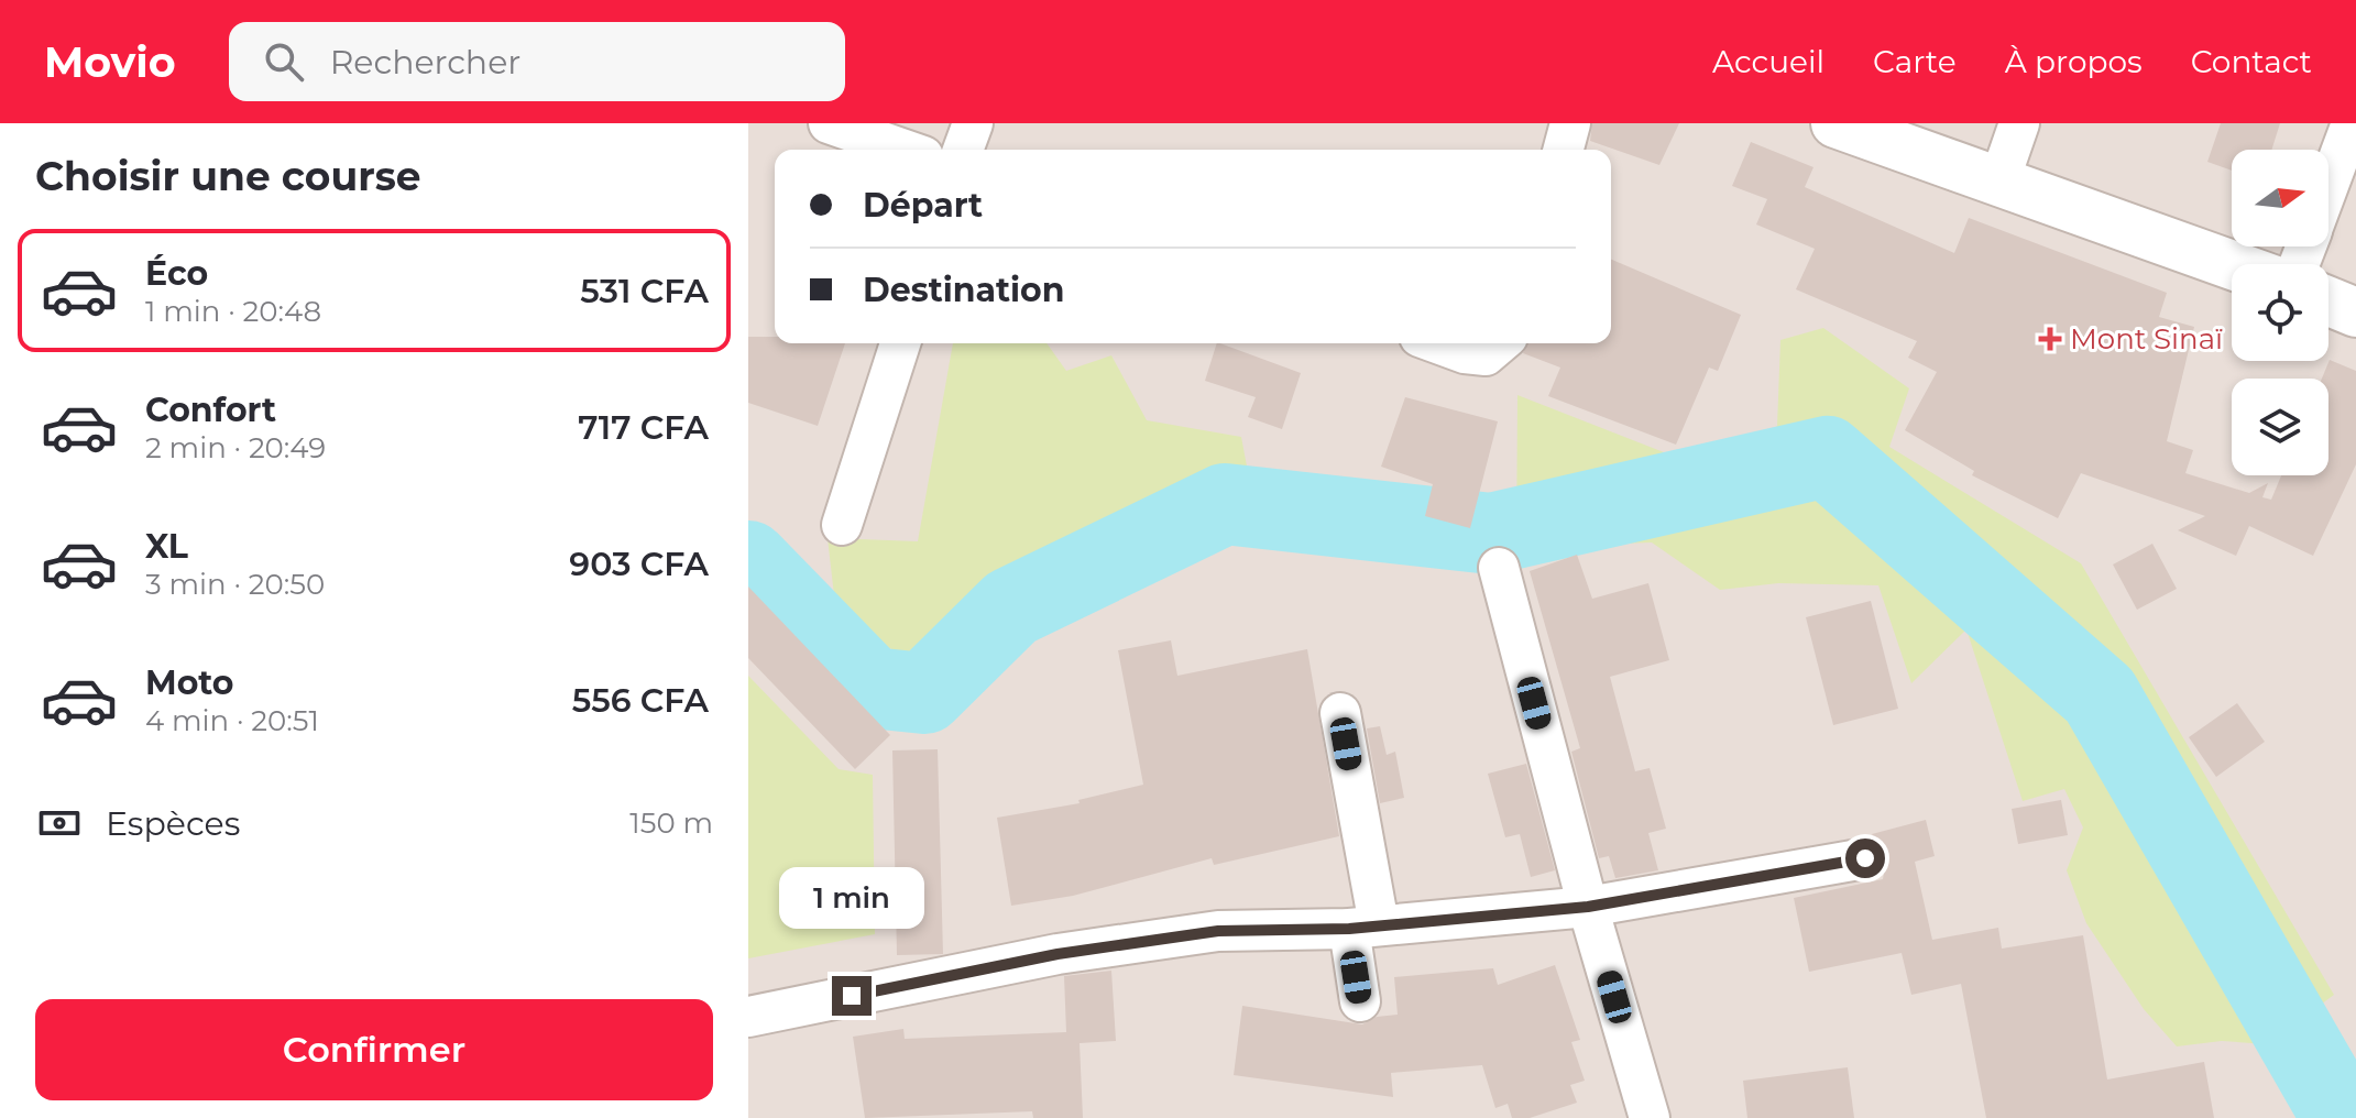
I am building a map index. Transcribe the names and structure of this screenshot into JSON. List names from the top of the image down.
{
  "places": {
    "health": ["Mont Sinaï"]
  },
  "north": "right",
  "page": {
    "header": "Movio",
    "search": "Rechercher",
    "nav": [
      "Accueil",
      "Carte",
      "À propos",
      "Contact"
    ],
    "heading": "Choisir une course",
    "banner": ["Départ", "Destination"],
    "list": [
      {
        "name": "Éco",
        "note": "1 min · 20:48",
        "value": "531 CFA"
      },
      {
        "name": "Confort",
        "note": "2 min · 20:49",
        "value": "717 CFA"
      },
      {
        "name": "XL",
        "note": "3 min · 20:50",
        "value": "903 CFA"
      },
      {
        "name": "Moto",
        "note": "4 min · 20:51",
        "value": "556 CFA"
      }
    ],
    "pay": ["Espèces", "150 m"],
    "bubble": "1 min",
    "buttons": "Confirmer"
  }
}
